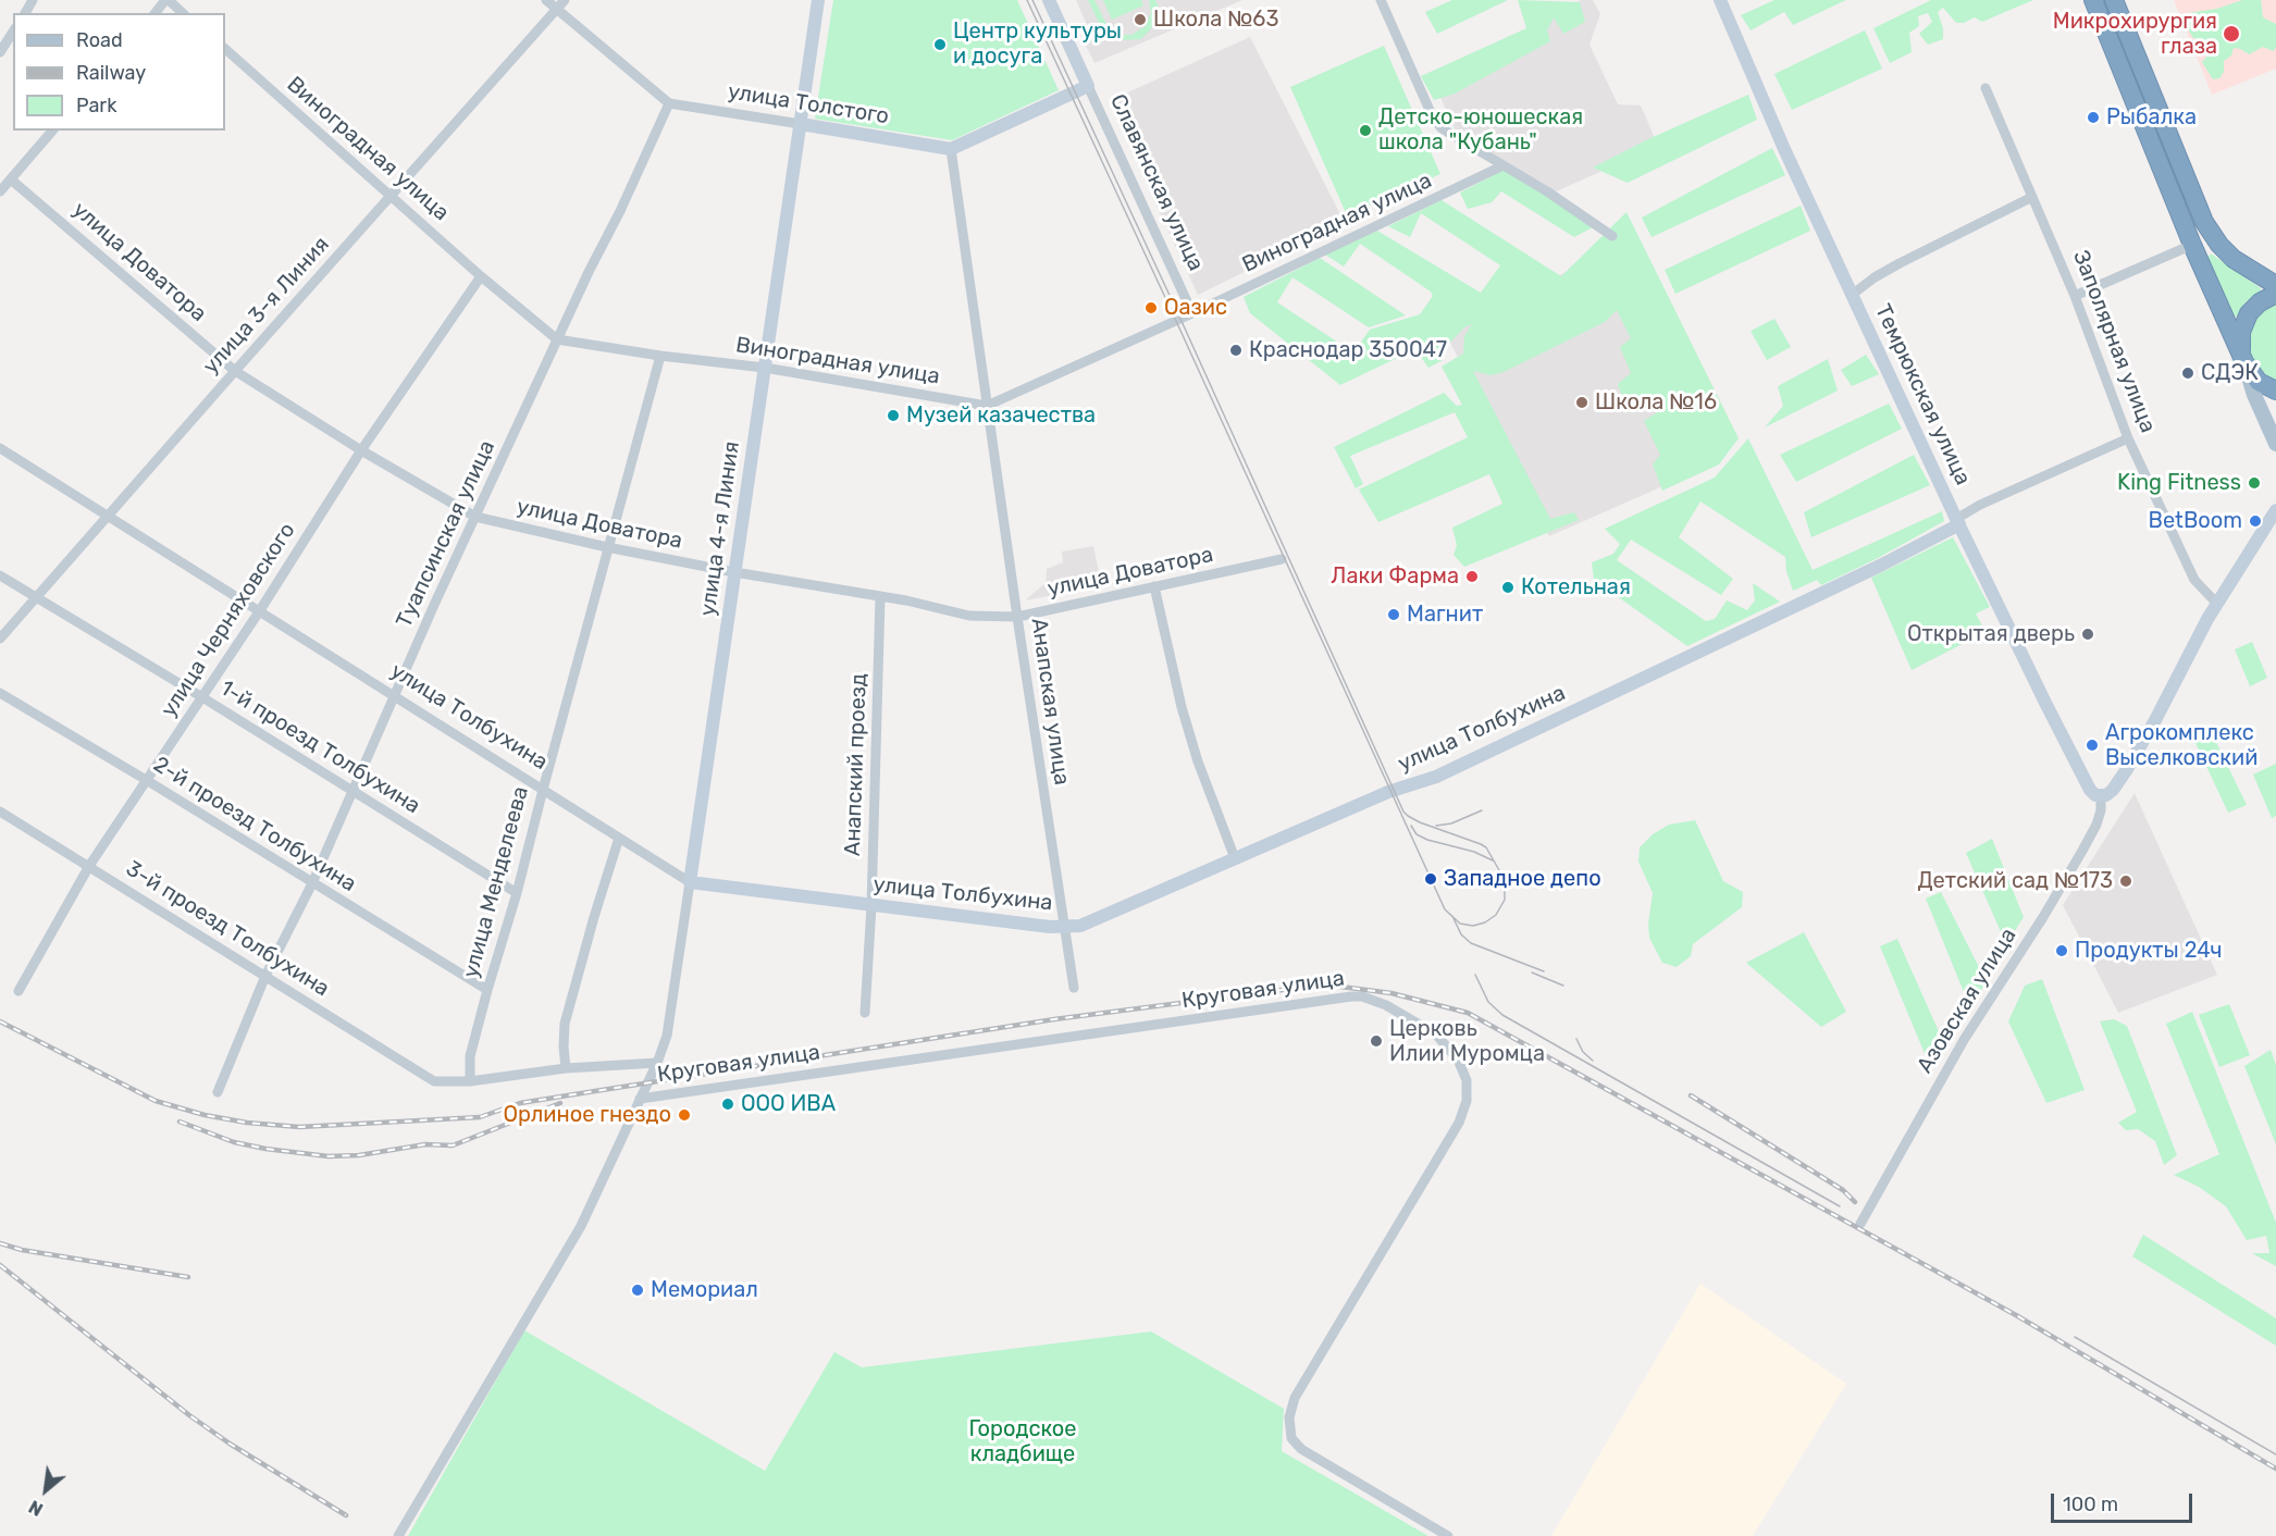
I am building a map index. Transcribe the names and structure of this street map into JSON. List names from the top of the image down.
{
  "streets": {
    "street": [
      "улица Толстого",
      "Виноградная улица",
      "Славянская улица",
      "улица Доватора",
      "улица 3-я Линия",
      "Заполярная улица",
      "Темрюкская улица",
      "улица 4-я Линия",
      "Туапсинская улица",
      "улица Черняховского",
      "Анапская улица",
      "улица Толбухина",
      "1-й проезд Толбухина",
      "Анапский проезд",
      "2-й проезд Толбухина",
      "улица Менделеева",
      "3-й проезд Толбухина",
      "Круговая улица",
      "Азовская улица"
    ]
  },
  "crossings": [
    ["улица Толстого", "улица 4-я Линия"],
    ["улица Толстого", "Туапсинская улица"],
    ["улица Толстого", "Анапская улица"],
    ["Виноградная улица", "Славянская улица"],
    ["Виноградная улица", "улица 3-я Линия"],
    ["Виноградная улица", "улица 4-я Линия"],
    ["Виноградная улица", "Туапсинская улица"],
    ["Виноградная улица", "улица Черняховского"],
    ["Виноградная улица", "Анапская улица"],
    ["Виноградная улица", "улица Менделеева"],
    ["улица Доватора", "улица 3-я Линия"],
    ["улица Доватора", "улица 4-я Линия"],
    ["улица Доватора", "Туапсинская улица"],
    ["улица Доватора", "улица Черняховского"],
    ["улица Доватора", "Анапская улица"],
    ["улица Доватора", "Анапский проезд"],
    ["улица Доватора", "улица Менделеева"],
    ["улица 3-я Линия", "улица Толбухина"],
    ["улица 3-я Линия", "1-й проезд Толбухина"],
    ["Темрюкская улица", "улица Толбухина"],
    ["Темрюкская улица", "Азовская улица"],
    ["улица 4-я Линия", "улица Толбухина"],
    ["улица 4-я Линия", "Круговая улица"],
    ["Туапсинская улица", "улица Толбухина"],
    ["Туапсинская улица", "1-й проезд Толбухина"],
    ["Туапсинская улица", "2-й проезд Толбухина"],
    ["Туапсинская улица", "3-й проезд Толбухина"],
    ["улица Черняховского", "улица Толбухина"],
    ["улица Черняховского", "1-й проезд Толбухина"],
    ["улица Черняховского", "2-й проезд Толбухина"],
    ["улица Черняховского", "3-й проезд Толбухина"],
    ["Анапская улица", "улица Толбухина"],
    ["улица Толбухина", "Анапский проезд"],
    ["улица Толбухина", "улица Менделеева"],
    ["1-й проезд Толбухина", "улица Менделеева"],
    ["2-й проезд Толбухина", "улица Менделеева"],
    ["улица Менделеева", "Круговая улица"],
    ["3-й проезд Толбухина", "Круговая улица"]
  ],
  "parks": ["Городское кладбище"],
  "places": [
    "Школа №63",
    "Микрохирургия глаза",
    "Центр культуры и досуга",
    "Рыбалка",
    "Детско-юношеская школа \"Кубань\"",
    "Оазис",
    "Краснодар 350047",
    "СДЭК",
    "Школа №16",
    "Музей казачества",
    "King Fitness",
    "BetBoom",
    "Лаки Фарма",
    "Котельная",
    "Магнит",
    "Открытая дверь",
    "Агрокомплекс Выселковский",
    "Западное депо",
    "Детский cад №173",
    "Продукты 24ч",
    "Церковь Илии Муромца",
    "ООО ИВА",
    "Орлиное гнездо",
    "Мемориал"
  ],
  "legend": ["Road", "Railway", "Park"],
  "scale_bar": "100 m",
  "north": "bottom left"
}
